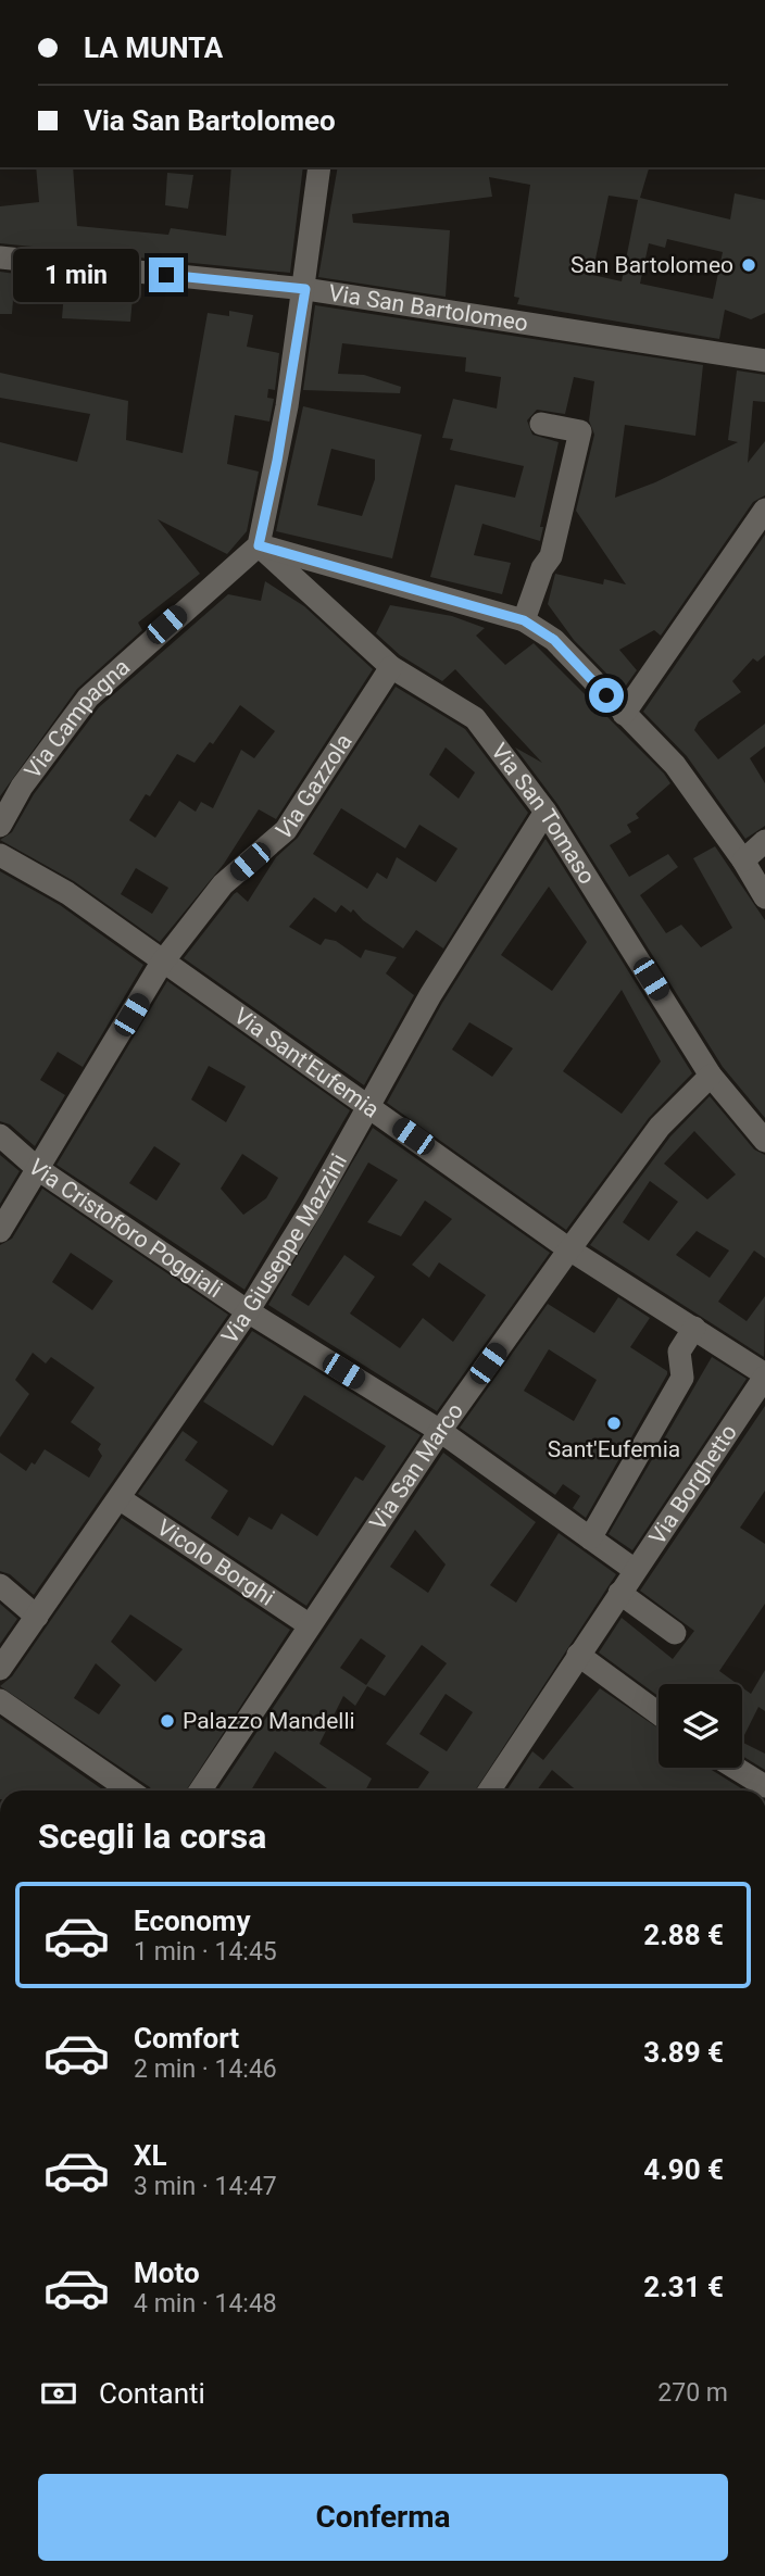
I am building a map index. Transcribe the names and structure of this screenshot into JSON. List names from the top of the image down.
{
  "streets": {
    "street": [
      "Via San Bartolomeo",
      "Via Campagna",
      "Via Gazzola",
      "Via San Tomaso",
      "Via Sant'Eufemia",
      "Via Cristoforo Poggiali",
      "Via Giuseppe Mazzini",
      "Via San Marco",
      "Via Borghetto",
      "Vicolo Borghi"
    ]
  },
  "crossings": [
    ["Via Campagna", "Via San Tomaso"],
    ["Via Gazzola", "Via San Tomaso"],
    ["Via Gazzola", "Via Sant'Eufemia"],
    ["Via Gazzola", "Via Cristoforo Poggiali"],
    ["Via San Tomaso", "Via Giuseppe Mazzini"],
    ["Via San Tomaso", "Via San Marco"],
    ["Via Sant'Eufemia", "Via Giuseppe Mazzini"],
    ["Via Sant'Eufemia", "Via San Marco"],
    ["Via Sant'Eufemia", "Via Borghetto"],
    ["Via Cristoforo Poggiali", "Via Giuseppe Mazzini"],
    ["Via Cristoforo Poggiali", "Via San Marco"],
    ["Via Cristoforo Poggiali", "Via Borghetto"],
    ["Via Giuseppe Mazzini", "Vicolo Borghi"],
    ["Via San Marco", "Vicolo Borghi"]
  ],
  "places": ["San Bartolomeo", "Sant'Eufemia", "Palazzo Mandelli"],
  "page": {
    "banner": ["LA MUNTA", "Via San Bartolomeo"],
    "bubble": "1 min",
    "heading": "Scegli la corsa",
    "list": [
      {
        "name": "Economy",
        "note": "1 min · 14:45",
        "value": "2.88 €"
      },
      {
        "name": "Comfort",
        "note": "2 min · 14:46",
        "value": "3.89 €"
      },
      {
        "name": "XL",
        "note": "3 min · 14:47",
        "value": "4.90 €"
      },
      {
        "name": "Moto",
        "note": "4 min · 14:48",
        "value": "2.31 €"
      }
    ],
    "pay": ["Contanti", "270 m"],
    "buttons": "Conferma"
  }
}
